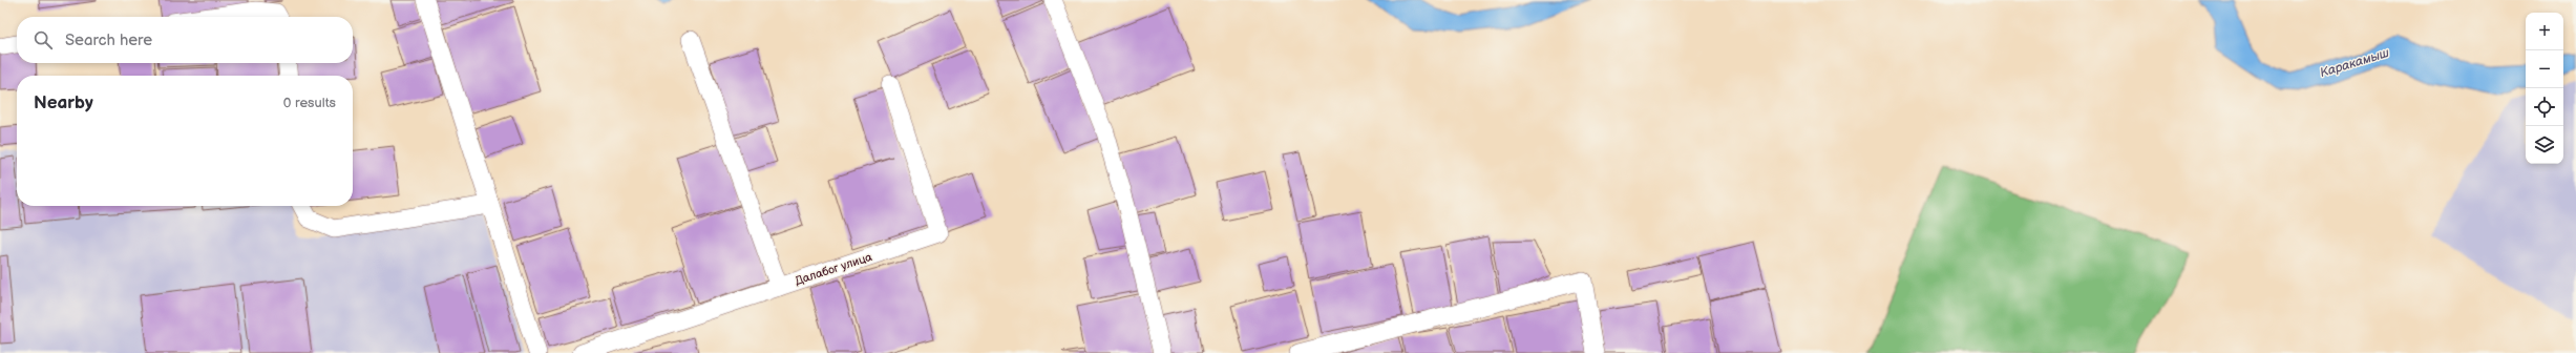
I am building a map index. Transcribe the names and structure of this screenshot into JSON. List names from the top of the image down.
{
  "streets": {
    "street": ["Далабог улица"]
  },
  "water": ["Каракамыш"],
  "page": {
    "map_buttons": ["+", "−"],
    "search": "Search here",
    "heading": ["Nearby", "0 results"]
  }
}
